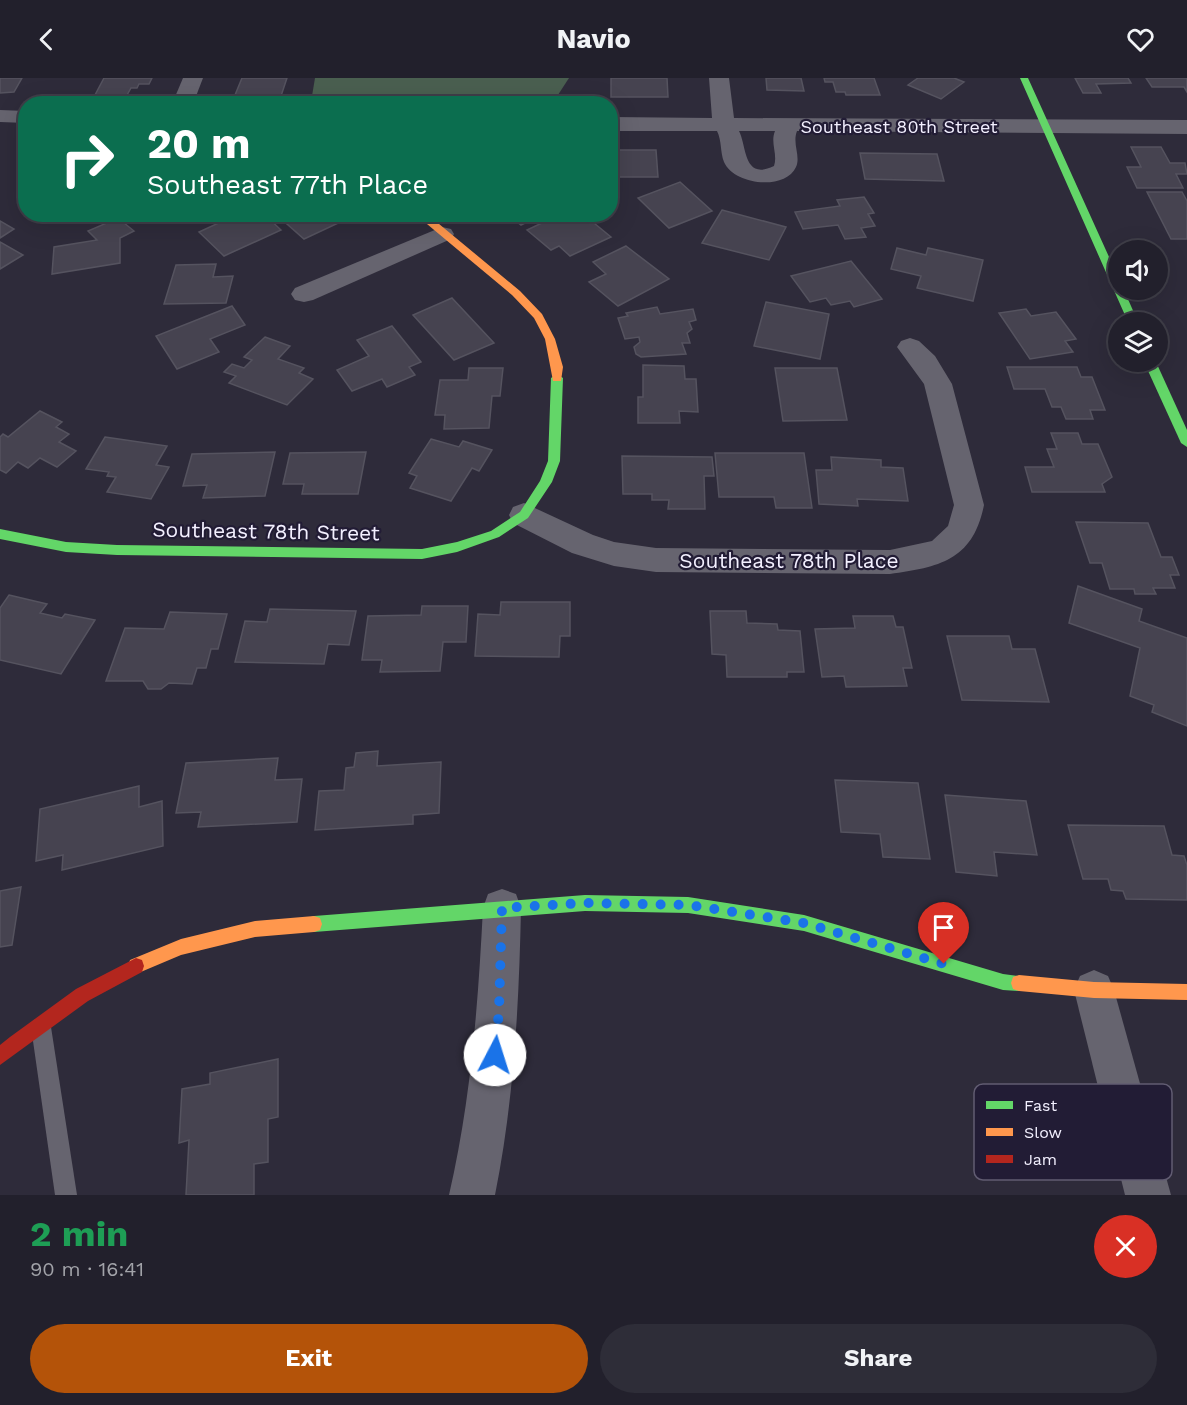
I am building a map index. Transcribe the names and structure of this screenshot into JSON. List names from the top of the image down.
{
  "streets": {
    "street": ["Southeast 80th Street", "Southeast 78th Street", "Southeast 78th Place"]
  },
  "crossings": [
    ["Southeast 78th Street", "Southeast 78th Place"]
  ],
  "legend": ["Fast", "Slow", "Jam"],
  "page": {
    "header": "Navio",
    "turn": ["20 m", "Southeast 77th Place"],
    "heading": ["2 min", "90 m · 16:41"],
    "buttons": ["Exit", "Share"]
  }
}
